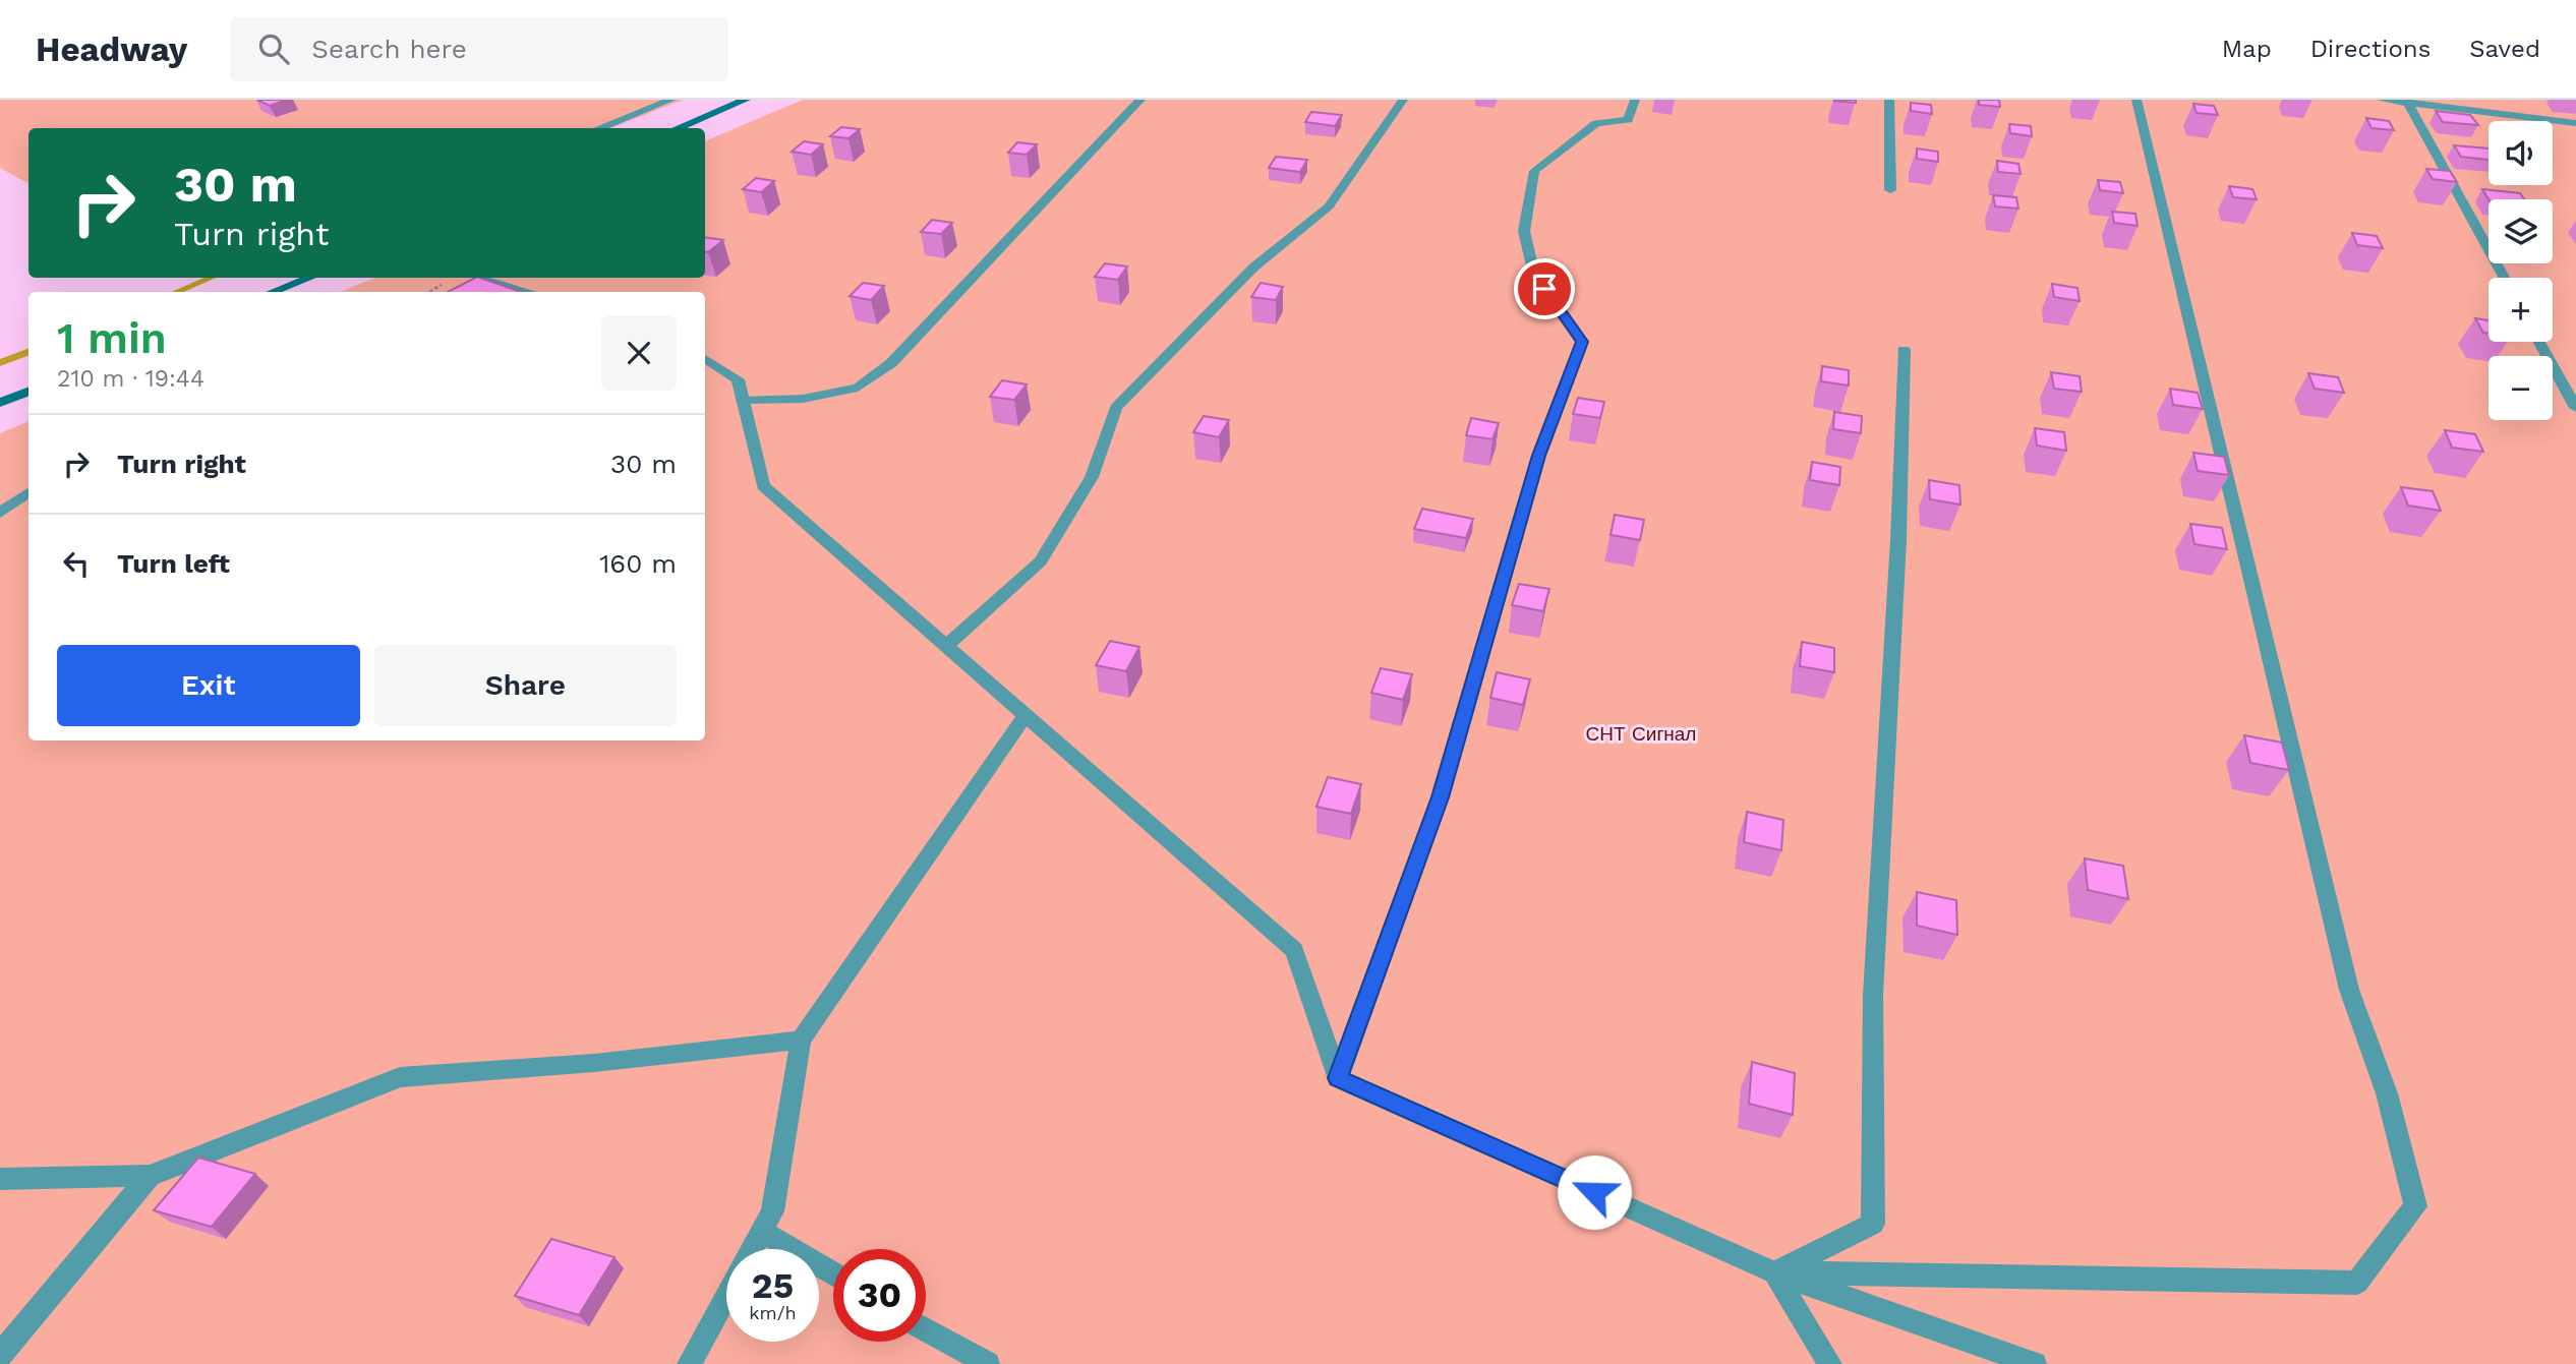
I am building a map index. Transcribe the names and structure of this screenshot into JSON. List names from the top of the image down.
{
  "parks": ["СНТ Сигнал"],
  "page": {
    "header": "Headway",
    "search": "Search here",
    "nav": ["Map", "Directions", "Saved"],
    "map_buttons": ["+", "−"],
    "turn": ["30 m", "Turn right"],
    "heading": ["1 min", "210 m · 19:44"],
    "list": [
      {
        "name": "Turn right",
        "value": "30 m"
      },
      {
        "name": "Turn left",
        "value": "160 m"
      }
    ],
    "buttons": ["Exit", "Share"],
    "speed": "25 km/h",
    "limit": "30"
  }
}
